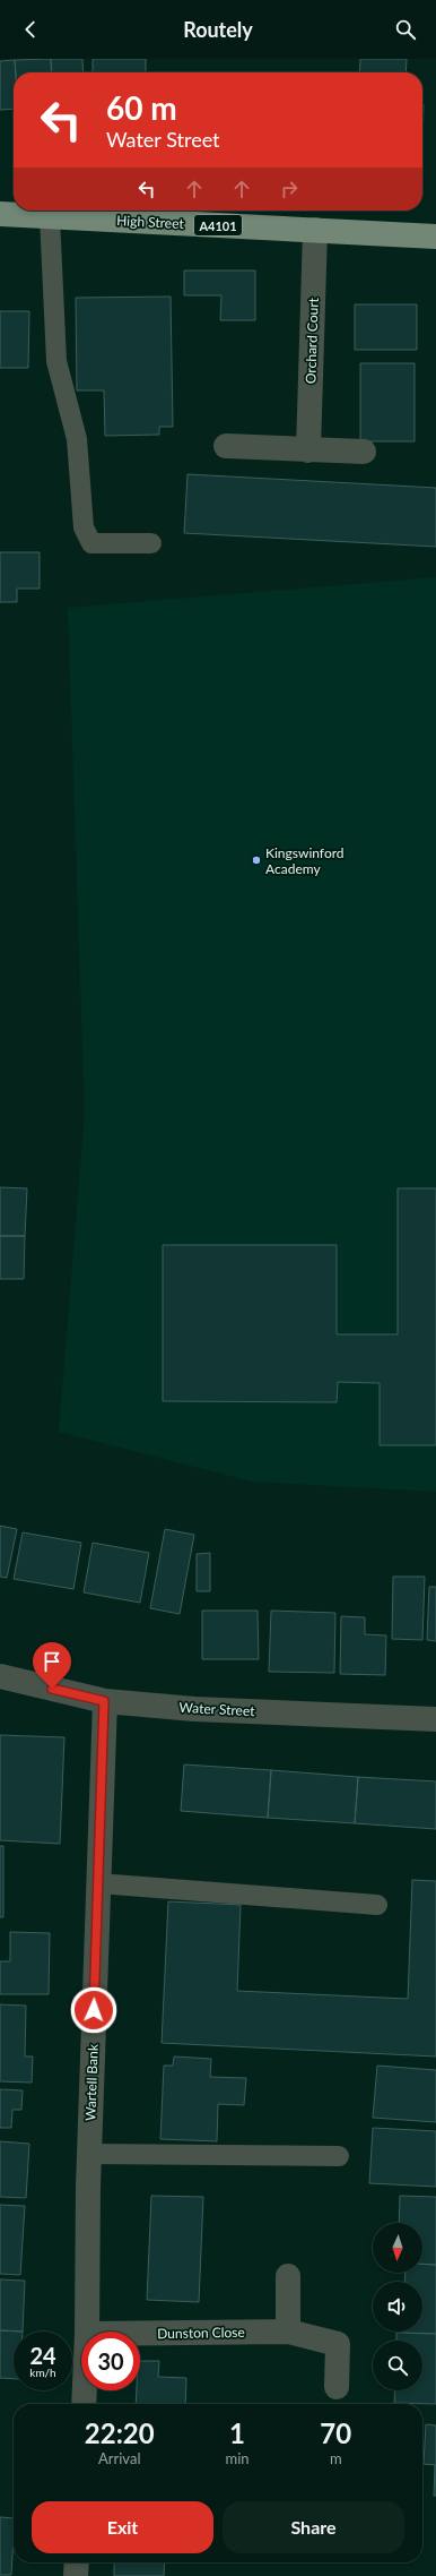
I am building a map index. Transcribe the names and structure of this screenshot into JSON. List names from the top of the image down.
{
  "streets": {
    "main road": ["High Street", "A4101"],
    "street": [
      "Orchard Court",
      "Water Street",
      "Wartell Bank",
      "Dunston Close"
    ]
  },
  "crossings": [
    ["High Street", "Orchard Court"],
    ["Water Street", "Wartell Bank"]
  ],
  "places": ["Kingswinford Academy"],
  "north": "bottom",
  "page": {
    "header": "Routely",
    "turn": ["60 m", "Water Street"],
    "speed": "24 km/h",
    "limit": "30",
    "eta": [
      "22:20",
      "Arrival",
      "1",
      "min",
      "70",
      "m"
    ],
    "buttons": ["Exit", "Share"]
  }
}
